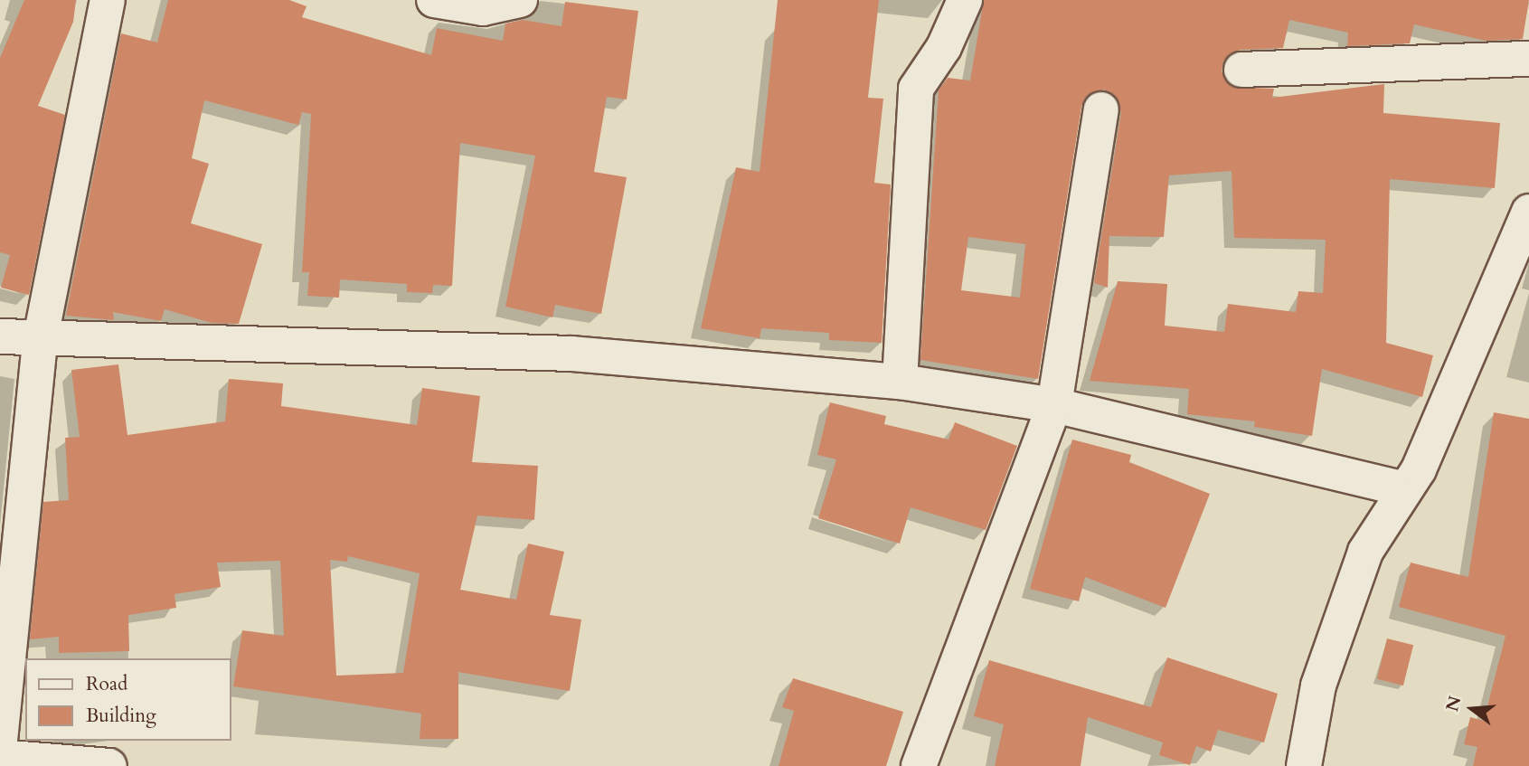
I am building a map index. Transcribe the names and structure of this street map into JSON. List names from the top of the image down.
{
  "legend": ["Road", "Building"],
  "north": "left"
}
